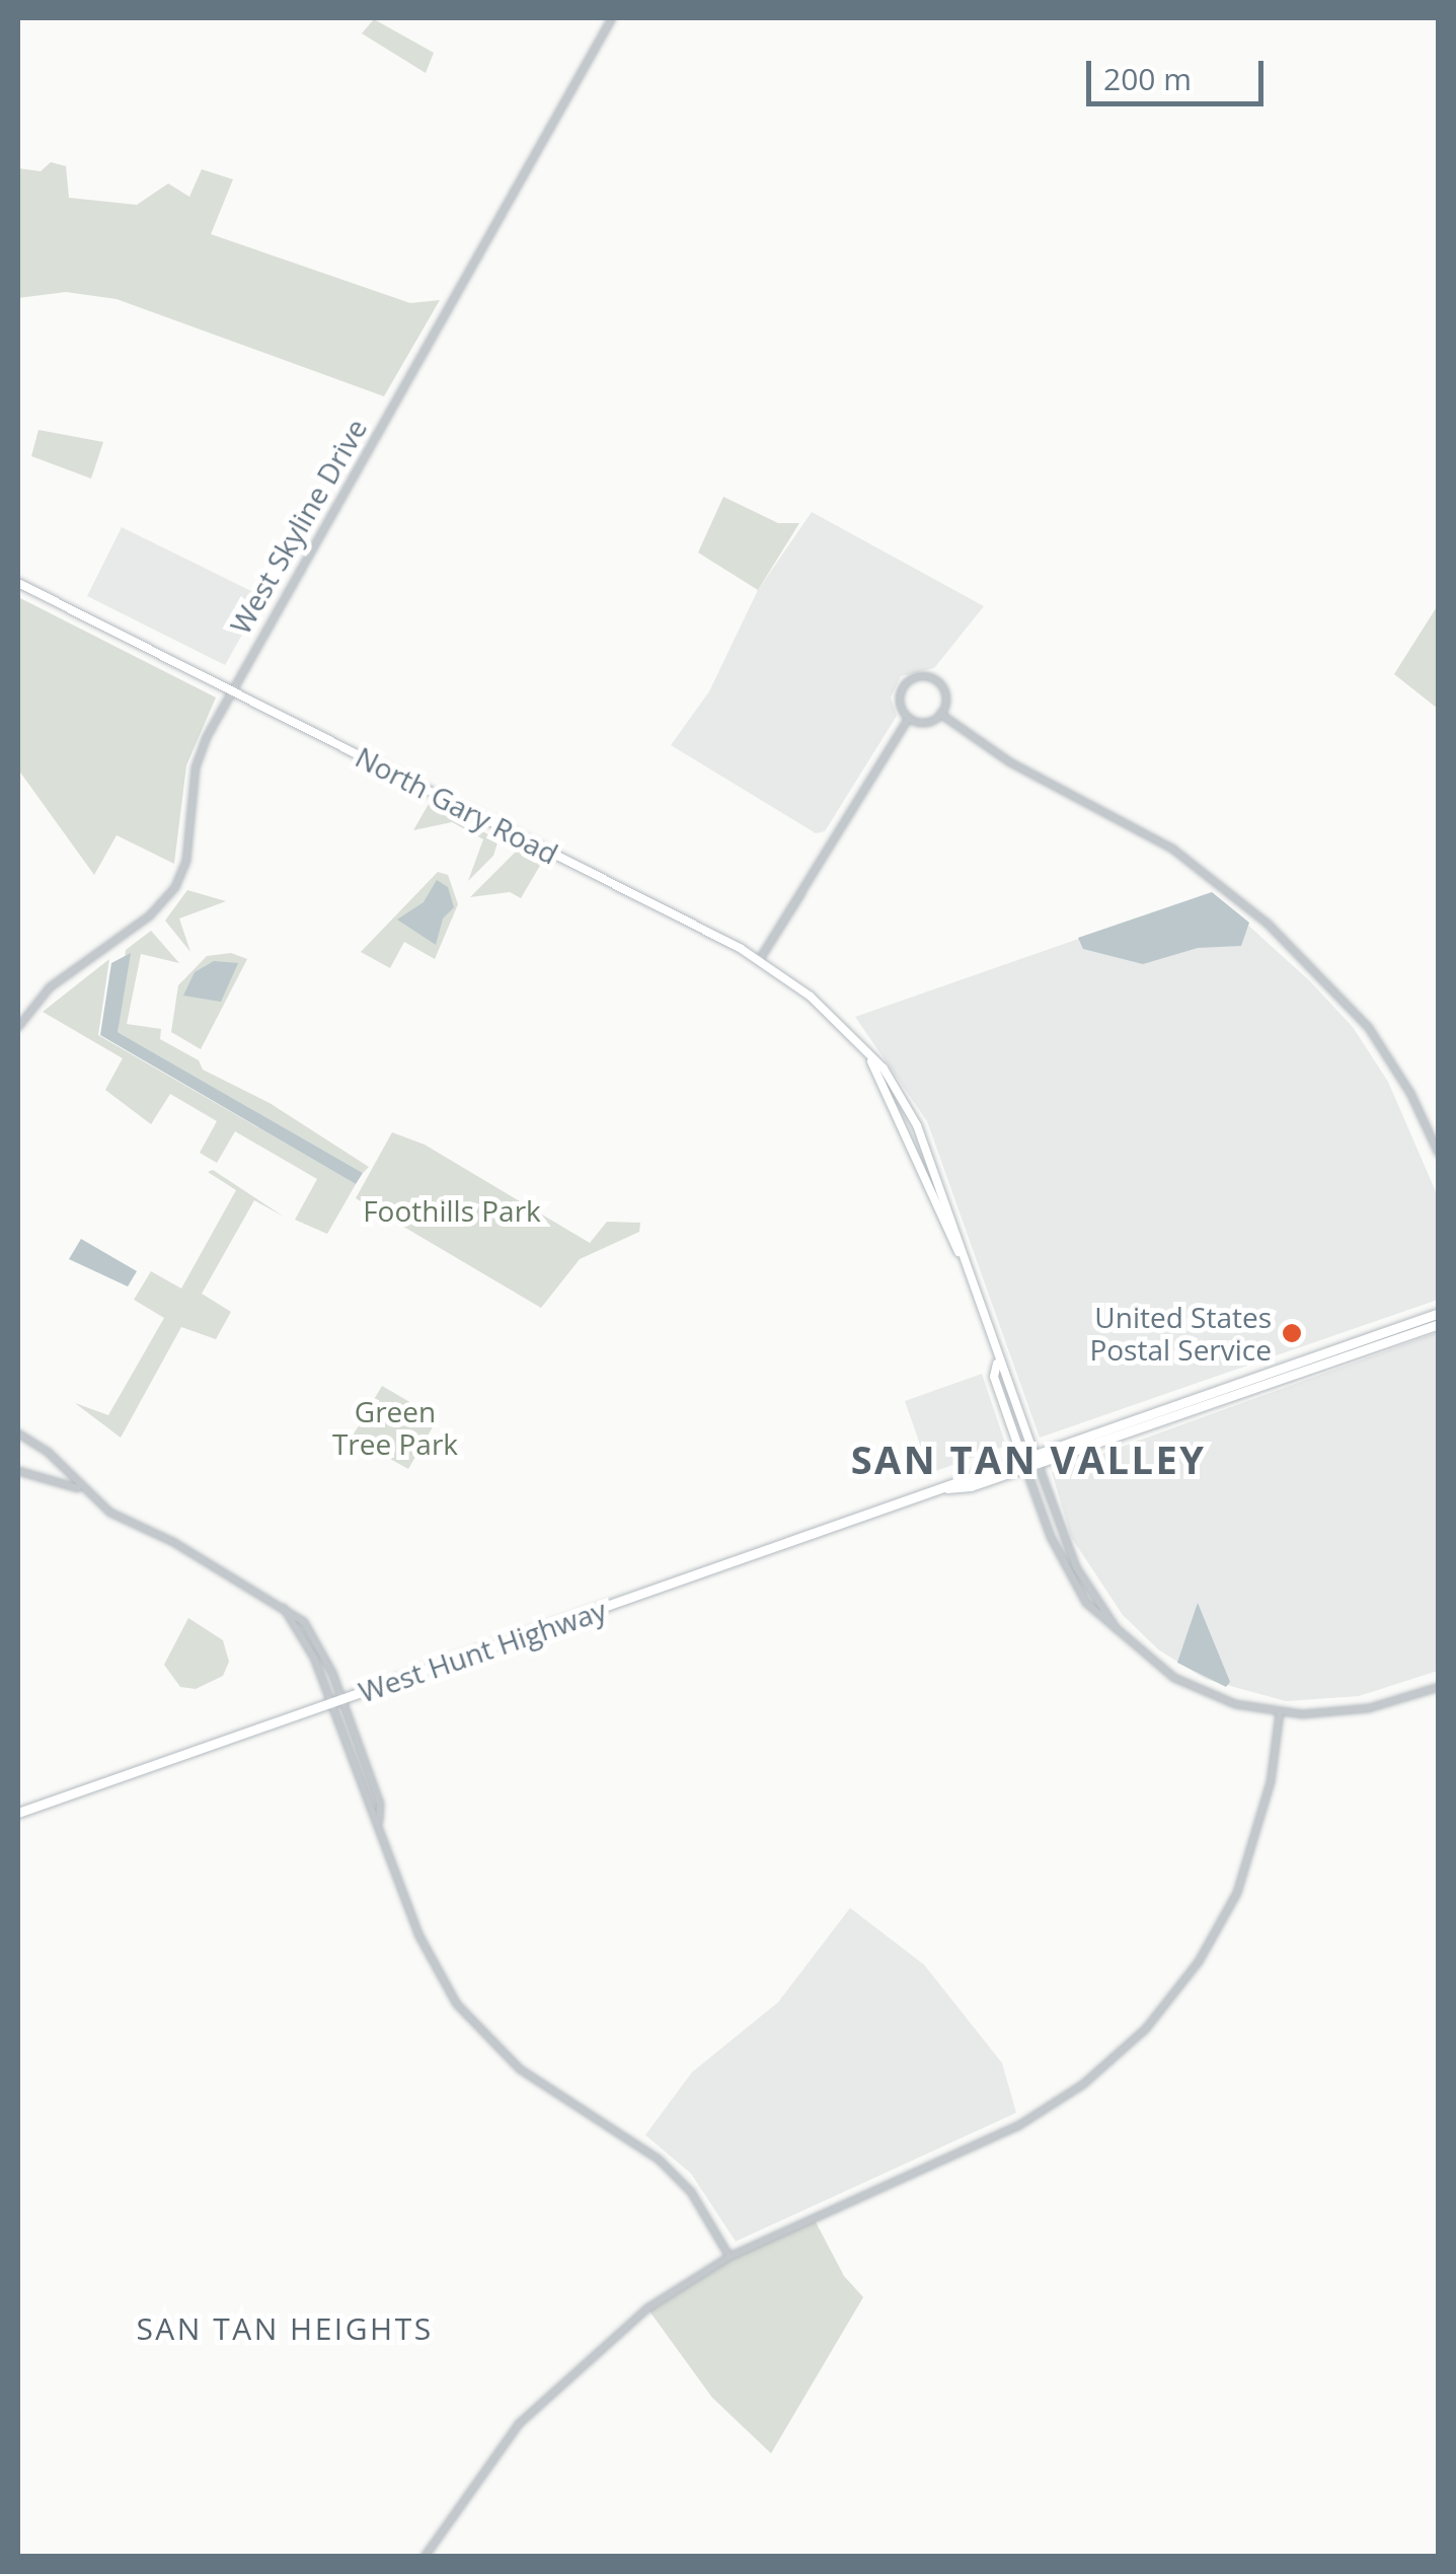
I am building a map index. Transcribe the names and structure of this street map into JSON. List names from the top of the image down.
{
  "streets": {
    "main road": ["North Gary Road", "West Hunt Highway"],
    "street": ["West Skyline Drive"]
  },
  "crossings": [
    ["West Skyline Drive", "North Gary Road"],
    ["North Gary Road", "West Hunt Highway"]
  ],
  "districts": ["SAN TAN VALLEY", "SAN TAN HEIGHTS"],
  "parks": ["Foothills Park", "Green Tree Park"],
  "places": ["United States Postal Service"],
  "scale_bar": "200 m"
}
